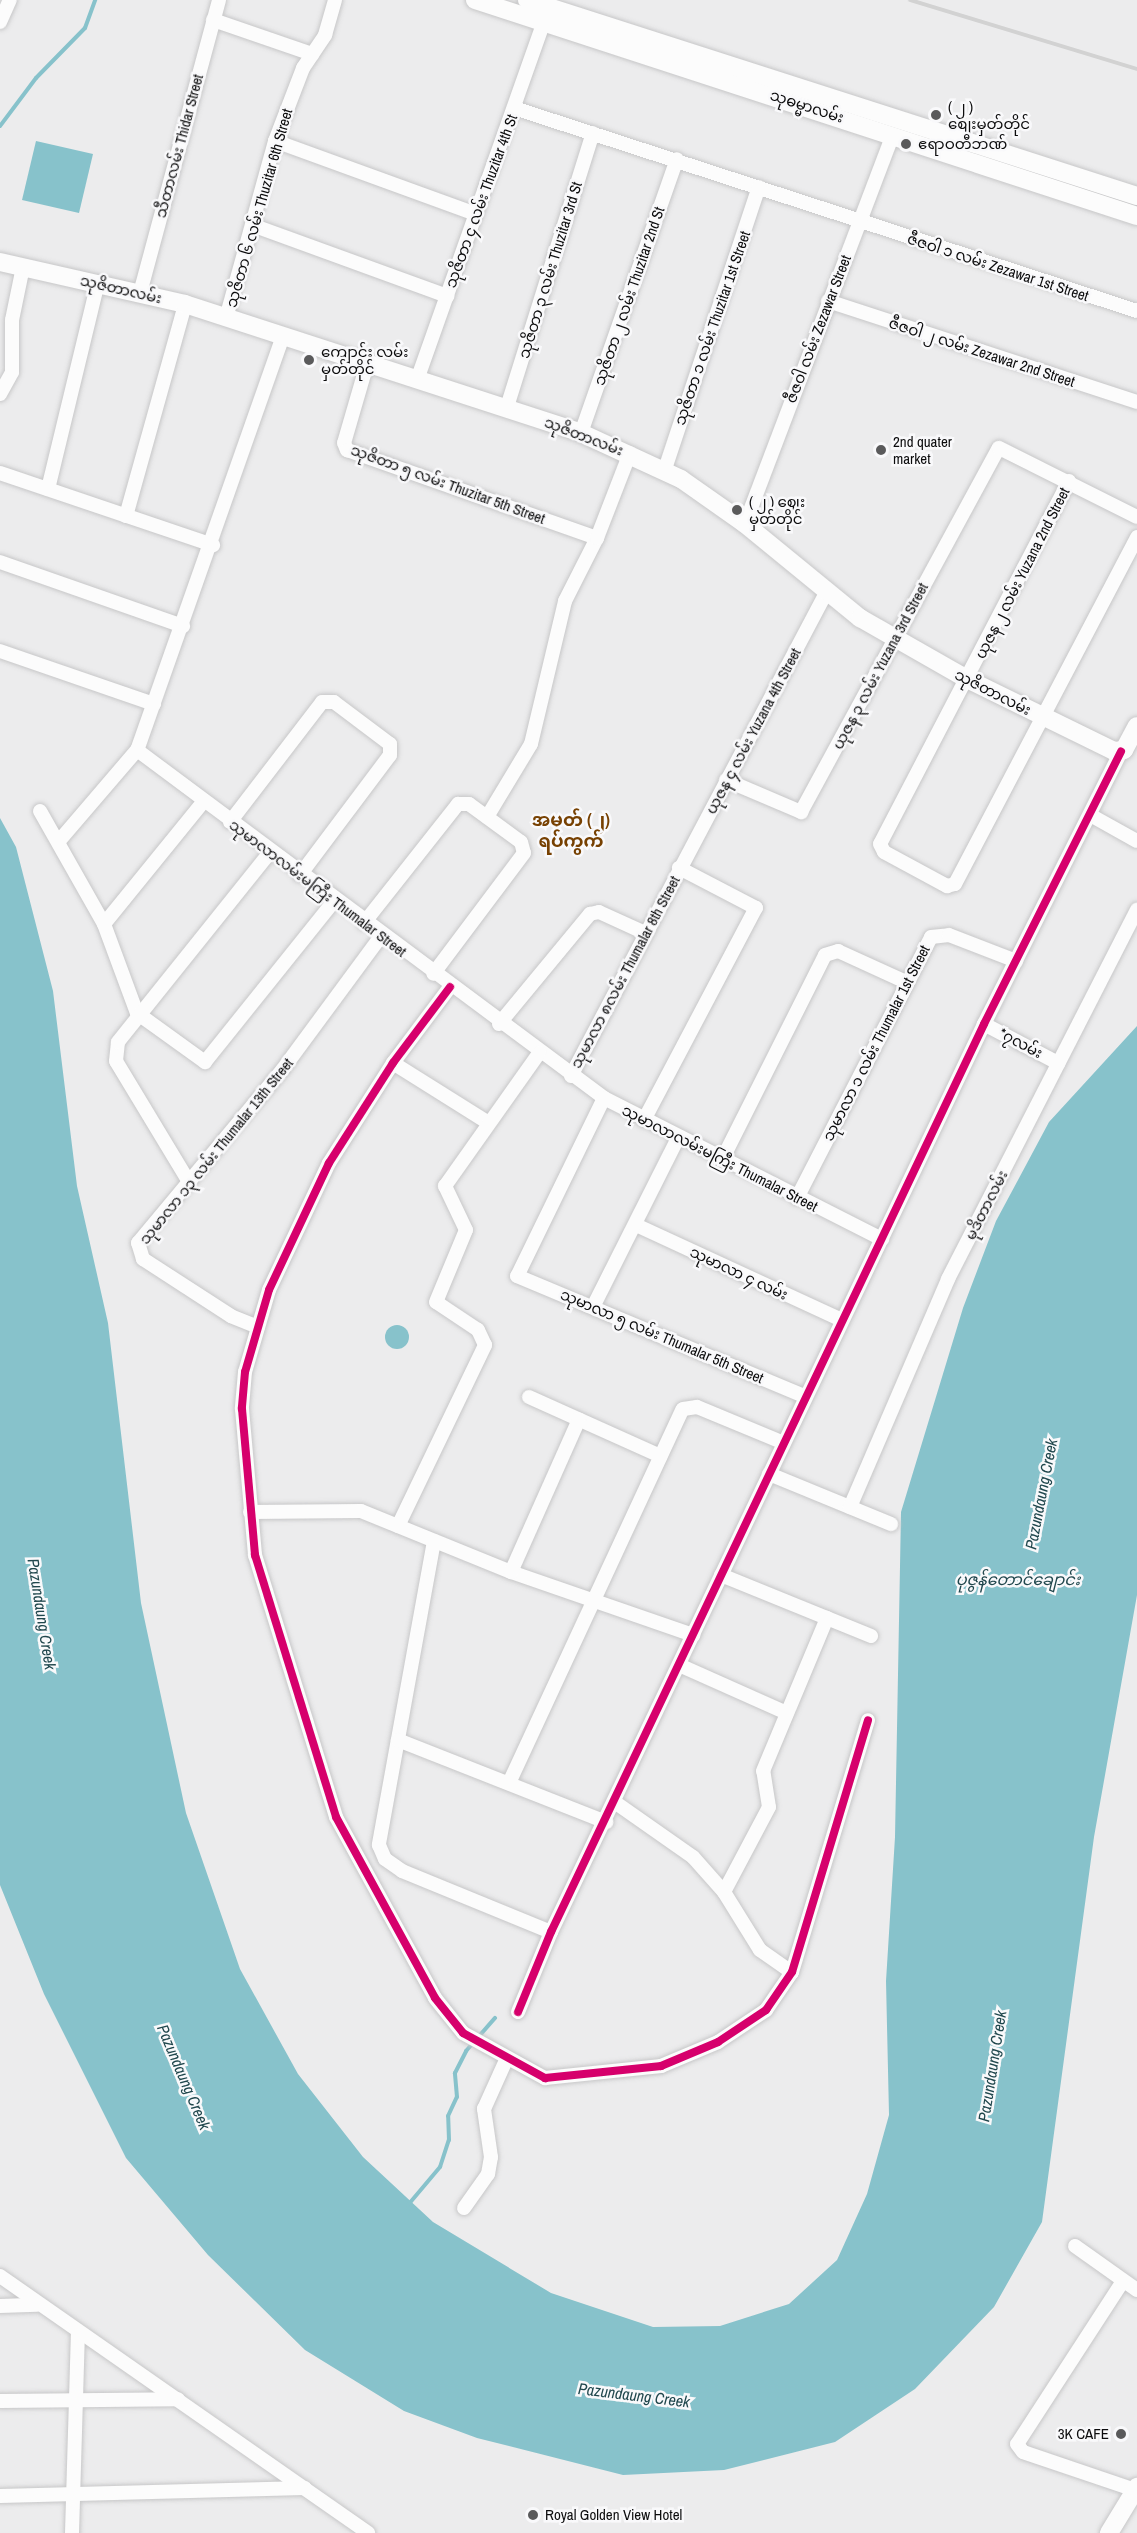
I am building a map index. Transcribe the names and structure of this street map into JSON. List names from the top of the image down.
{
  "streets": {
    "main road": ["သုဓမ္မာလမ်း", "သုဇိတာလမ်း"],
    "street": [
      "သီတာလမ်း Thidar Street",
      "သုဇိတာ ၄ လမ်း Thuzitar 4th St",
      "သုဇိတာ ၆ လမ်း Thuzitar 6th Street",
      "ဇီဇဝါ ၁ လမ်း Zezawar 1st Street",
      "သုဇိတာ ၃ လမ်း Thuzitar 3rd St",
      "သုဇိတာ ၂ လမ်း Thuzitar 2nd St",
      "သုဇိတာ ၁ လမ်း Thuzitar 1st Street",
      "ဇီဇဝါ လမ်း Zezawar Street",
      "ဇီဇဝါ ၂ လမ်း Zezawar 2nd Street",
      "သုဇိတာ ၅ လမ်း Thuzitar 5th Street",
      "ယုဇန ၂ လမ်း Yuzana 2nd Street",
      "ယုဇန ၃ လမ်း Yuzana 3rd Street",
      "ယုဇန ၄ လမ်း Yuzana 4th Street",
      "သုမာလာလမ်းမကြီး Thumalar Street",
      "သုမာလာ ၈လမ်း Thumalar 8th Street",
      "သုမာလာ ၁ လမ်း Thumalar 1st Street",
      "*၇လမ်း",
      "သုမာလာ ၁၃ လမ်း Thumalar 13th Street",
      "မုဒိတာလမ်း",
      "သုမာလာ ၄ လမ်း",
      "သုမာလာ ၅ လမ်း Thumalar 5th Street"
    ]
  },
  "crossings": [
    ["သုဓမ္မာလမ်း", "သုဇိတာ ၄ လမ်း Thuzitar 4th St"],
    ["သုဓမ္မာလမ်း", "ဇီဇဝါ လမ်း Zezawar Street"],
    ["သီတာလမ်း Thidar Street", "သုဇိတာလမ်း"],
    ["သုဇိတာ ၄ လမ်း Thuzitar 4th St", "ဇီဇဝါ ၁ လမ်း Zezawar 1st Street"],
    ["သုဇိတာ ၄ လမ်း Thuzitar 4th St", "သုဇိတာလမ်း"],
    ["သုဇိတာ ၆ လမ်း Thuzitar 6th Street", "သုဇိတာလမ်း"],
    ["ဇီဇဝါ ၁ လမ်း Zezawar 1st Street", "သုဇိတာ ၃ လမ်း Thuzitar 3rd St"],
    ["ဇီဇဝါ ၁ လမ်း Zezawar 1st Street", "သုဇိတာ ၂ လမ်း Thuzitar 2nd St"],
    ["ဇီဇဝါ ၁ လမ်း Zezawar 1st Street", "သုဇိတာ ၁ လမ်း Thuzitar 1st Street"],
    ["ဇီဇဝါ ၁ လမ်း Zezawar 1st Street", "ဇီဇဝါ လမ်း Zezawar Street"],
    ["သုဇိတာ ၃ လမ်း Thuzitar 3rd St", "သုဇိတာလမ်း"],
    ["သုဇိတာလမ်း", "သုဇိတာ ၂ လမ်း Thuzitar 2nd St"],
    ["သုဇိတာလမ်း", "သုဇိတာ ၁ လမ်း Thuzitar 1st Street"],
    ["သုဇိတာလမ်း", "ဇီဇဝါ လမ်း Zezawar Street"],
    ["သုဇိတာလမ်း", "သုဇိတာ ၅ လမ်း Thuzitar 5th Street"],
    ["သုဇိတာလမ်း", "ယုဇန ၂ လမ်း Yuzana 2nd Street"],
    ["သုဇိတာလမ်း", "ယုဇန ၃ လမ်း Yuzana 3rd Street"],
    ["သုဇိတာလမ်း", "ယုဇန ၄ လမ်း Yuzana 4th Street"],
    ["ဇီဇဝါ လမ်း Zezawar Street", "ဇီဇဝါ ၂ လမ်း Zezawar 2nd Street"],
    ["ယုဇန ၂ လမ်း Yuzana 2nd Street", "ယုဇန ၃ လမ်း Yuzana 3rd Street"],
    ["ယုဇန ၃ လမ်း Yuzana 3rd Street", "ယုဇန ၄ လမ်း Yuzana 4th Street"],
    ["ယုဇန ၄ လမ်း Yuzana 4th Street", "သုမာလာ ၈လမ်း Thumalar 8th Street"],
    ["သုမာလာလမ်းမကြီး Thumalar Street", "သုမာလာ ၈လမ်း Thumalar 8th Street"],
    ["သုမာလာလမ်းမကြီး Thumalar Street", "သုမာလာ ၁ လမ်း Thumalar 1st Street"],
    ["သုမာလာလမ်းမကြီး Thumalar Street", "သုမာလာ ၁၃ လမ်း Thumalar 13th Street"],
    ["သုမာလာလမ်းမကြီး Thumalar Street", "သုမာလာ ၅ လမ်း Thumalar 5th Street"],
    ["*၇လမ်း", "မုဒိတာလမ်း"]
  ],
  "districts": ["အမှတ် (၂) ရပ်ကွက်"],
  "water": ["Pazundaung Creek", "ပုဇွန်တောင်ချောင်း"],
  "places": [
    "( ၂ ) စျေးမှတ်တိုင်",
    "ဧရာဝတီဘဏ်",
    "ကျောင်း လမ်း မှတ်တိုင်",
    "2nd quater market",
    "( ၂ ) ဈေး မှတ်တိုင်",
    "3K CAFE",
    "Royal Golden View Hotel"
  ]
}
